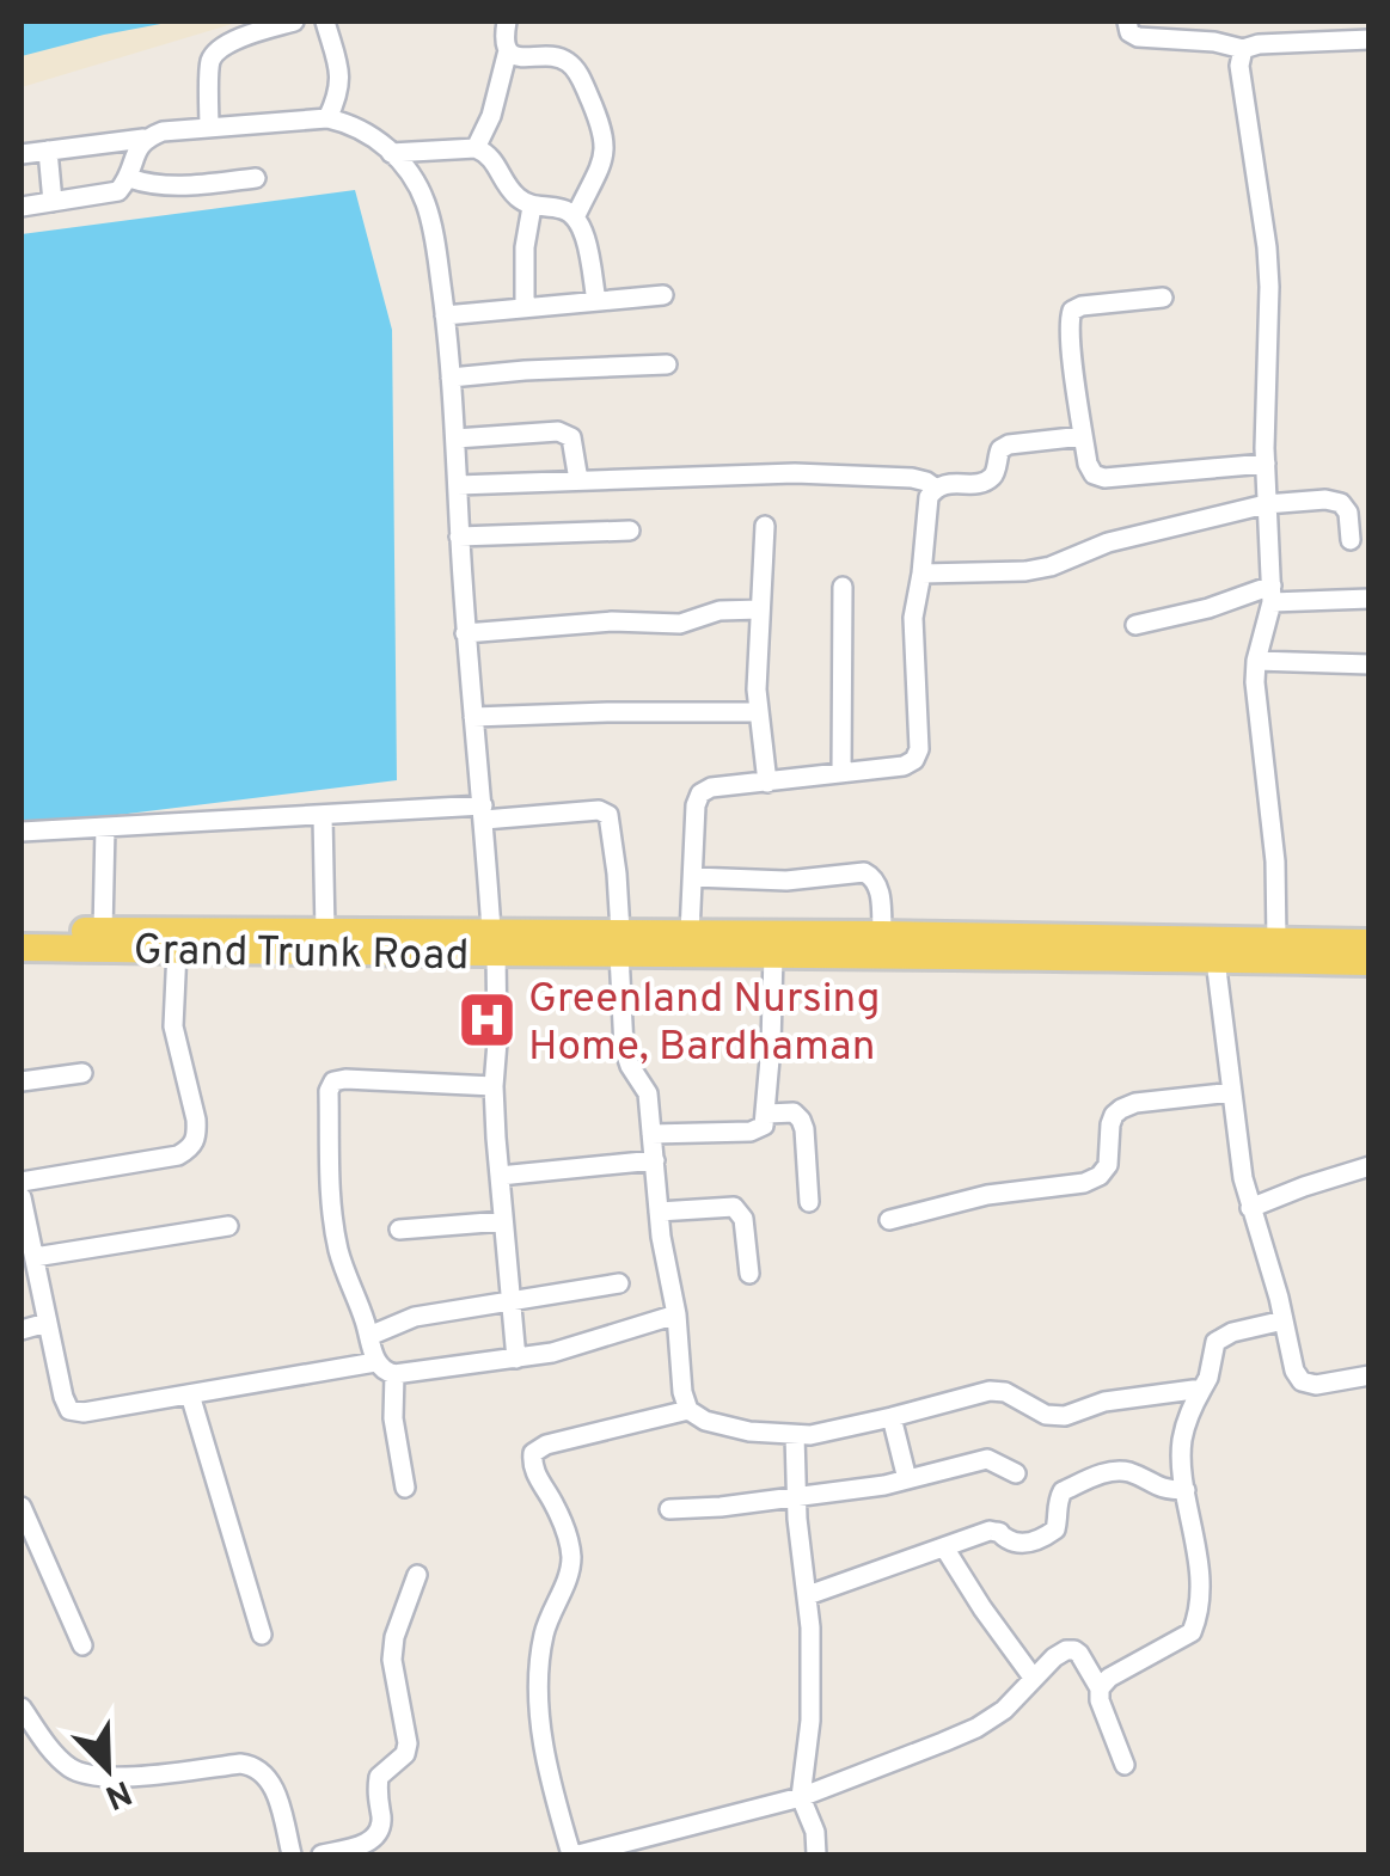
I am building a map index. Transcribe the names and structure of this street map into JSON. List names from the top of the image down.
{
  "streets": {
    "main road": ["Grand Trunk Road"]
  },
  "places": {
    "hospital": ["Greenland Nursing Home, Bardhaman"]
  },
  "north": "bottom right"
}
